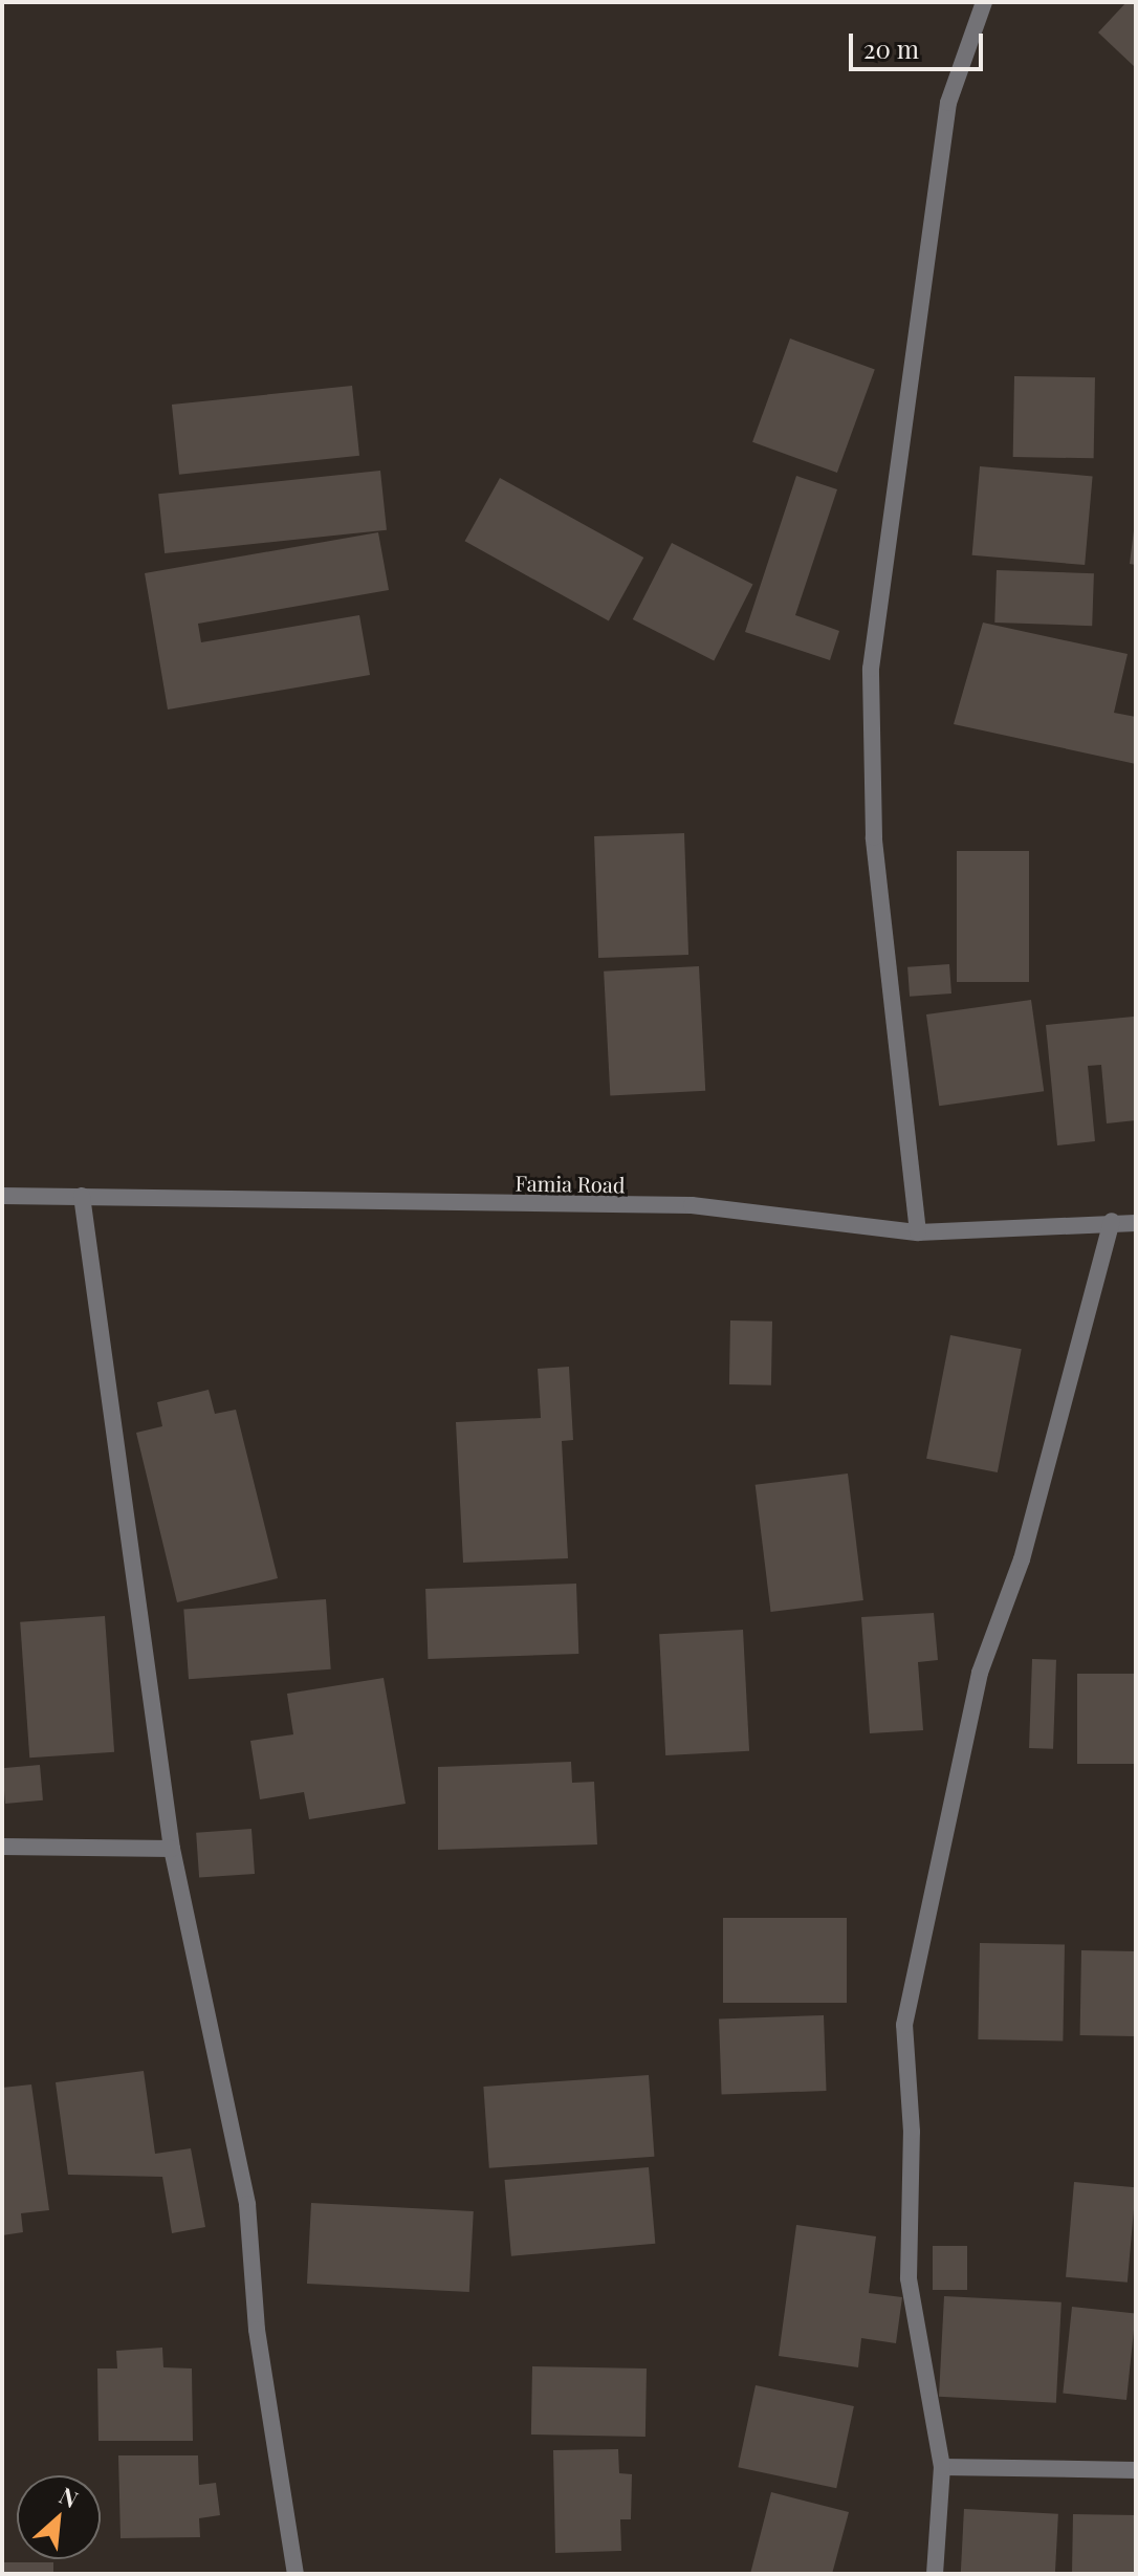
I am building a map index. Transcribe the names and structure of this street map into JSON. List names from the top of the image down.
{
  "streets": {
    "street": ["Famia Road"]
  },
  "scale_bar": "20 m",
  "north": "top right"
}
